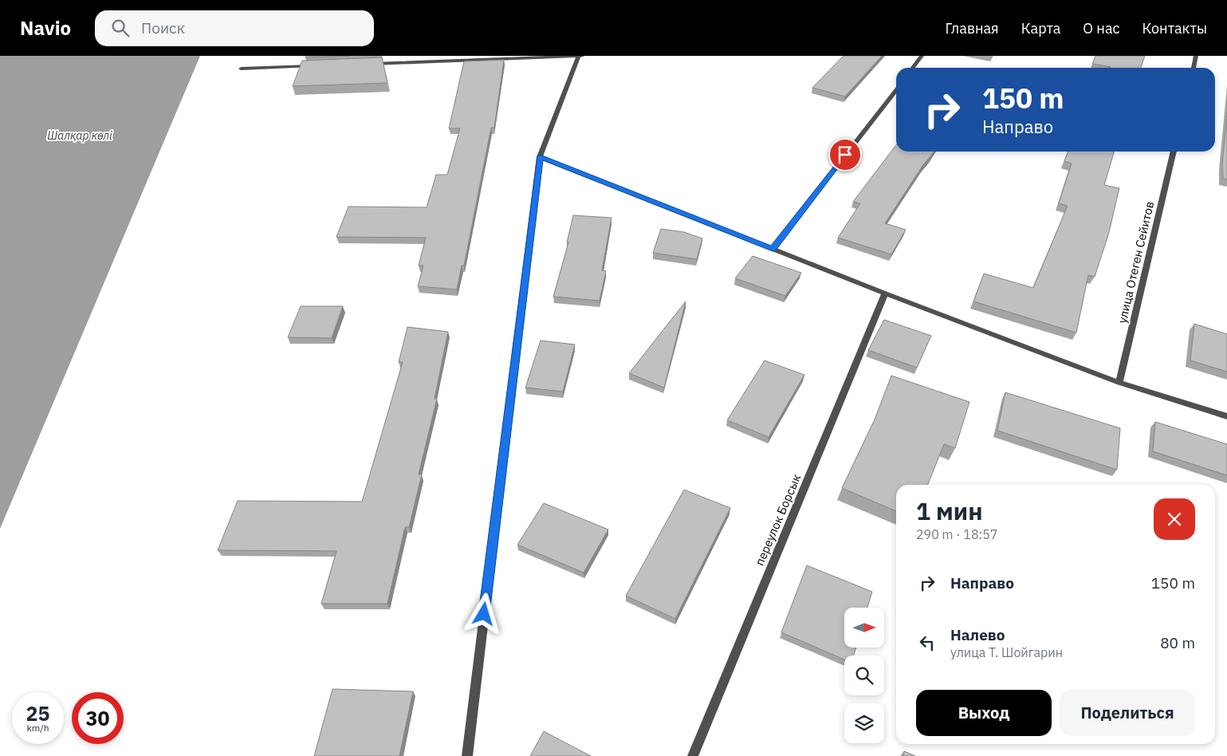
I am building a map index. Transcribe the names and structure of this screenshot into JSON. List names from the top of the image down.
{
  "streets": {
    "street": ["улица Отеген Сейитов", "переулок Борсык"]
  },
  "water": ["Шалқар көлі"],
  "north": "right",
  "page": {
    "header": "Navio",
    "search": "Поиск",
    "nav": [
      "Главная",
      "Карта",
      "О нас",
      "Контакты"
    ],
    "turn": ["150 m", "Направо"],
    "heading": ["1 мин", "290 m · 18:57"],
    "list": [
      {
        "name": "Направо",
        "value": "150 m"
      },
      {
        "name": "Налево",
        "note": "улица Т. Шойгарин",
        "value": "80 m"
      }
    ],
    "buttons": ["Выход", "Поделиться"],
    "speed": "25 km/h",
    "limit": "30"
  }
}
